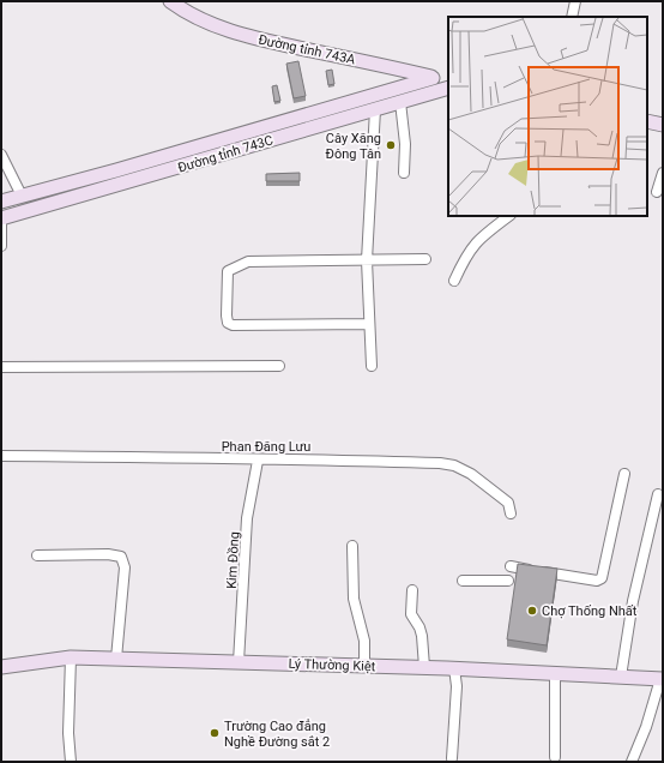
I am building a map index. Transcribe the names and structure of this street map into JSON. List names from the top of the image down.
{
  "streets": {
    "main road": ["Đường tỉnh 743A", "Đường tỉnh 743C", "Lý Thường Kiệt"],
    "street": ["Phan Đăng Lưu", "Kim Đồng"]
  },
  "crossings": [
    ["Đường tỉnh 743A", "Đường tỉnh 743C"],
    ["Phan Đăng Lưu", "Kim Đồng"],
    ["Kim Đồng", "Lý Thường Kiệt"]
  ],
  "places": ["Cây Xăng Đông Tân", "Chợ Thống Nhất", "Trường Cao đẳng Nghề Đường sắt 2"]
}
